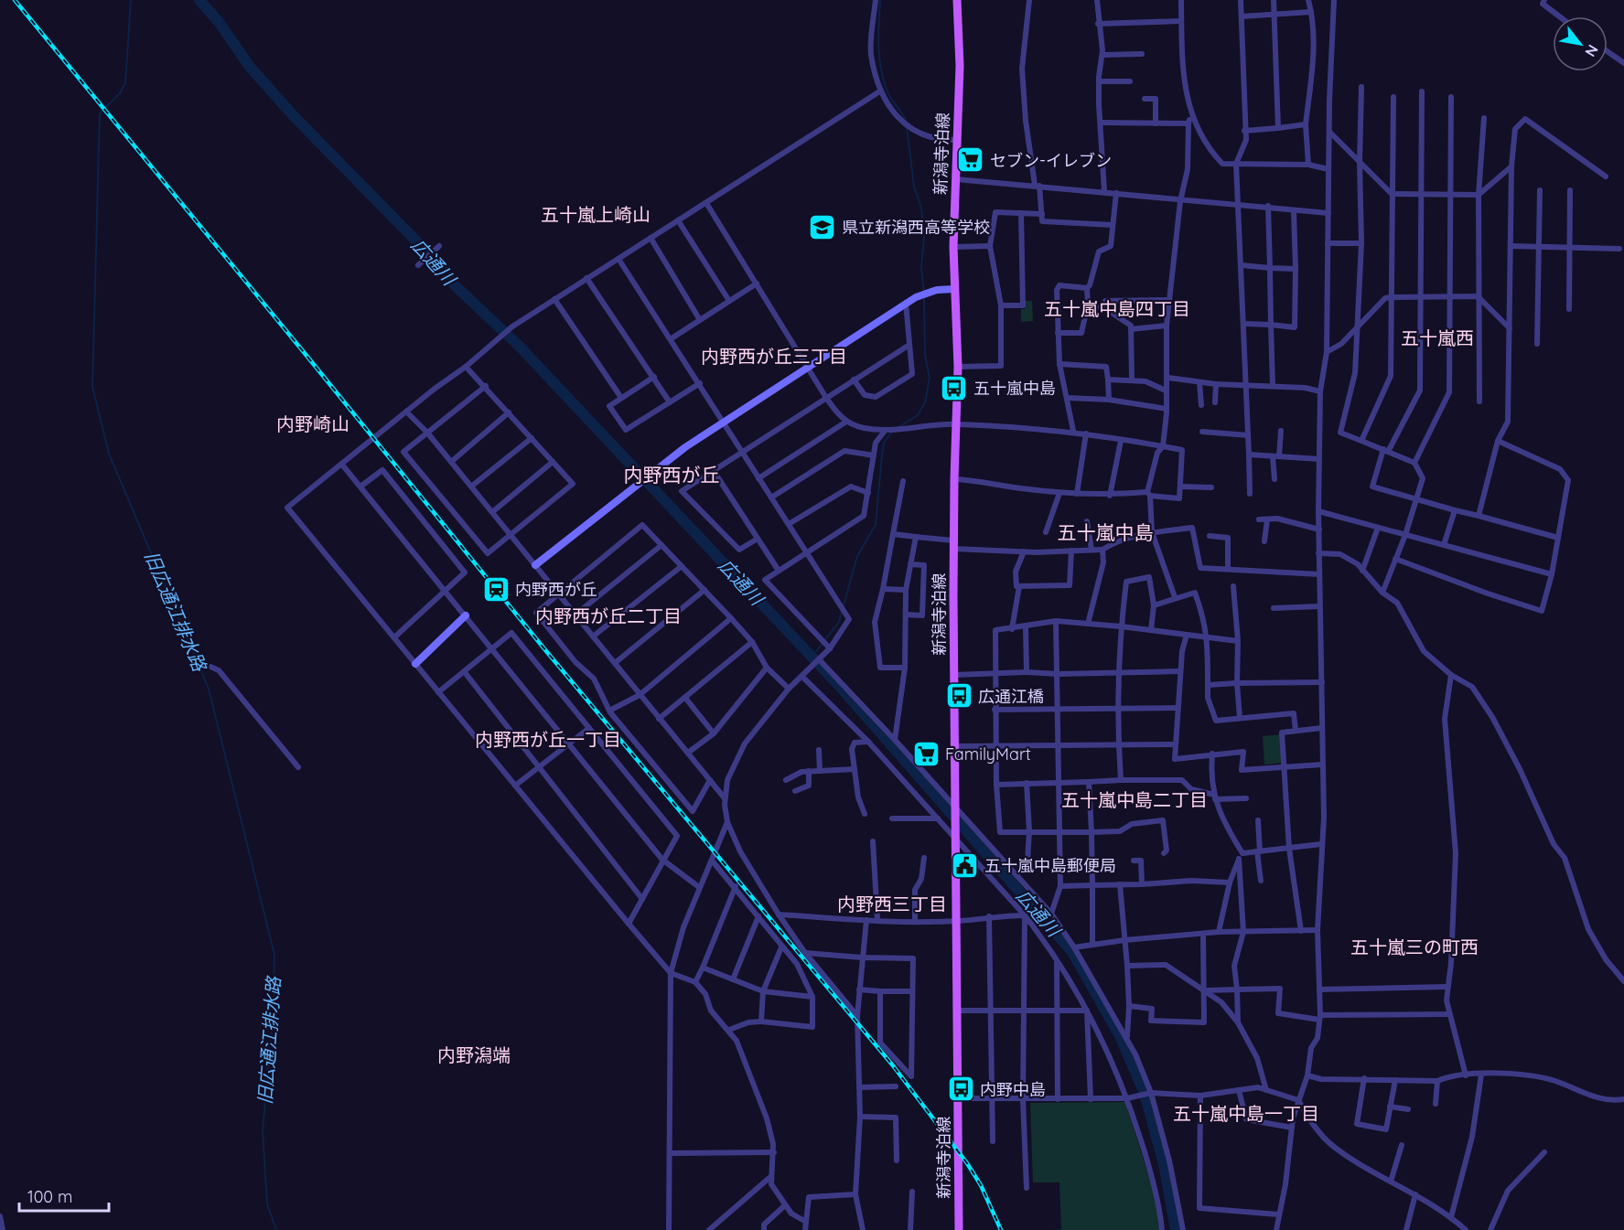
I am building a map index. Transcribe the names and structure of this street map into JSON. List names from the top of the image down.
{
  "streets": {
    "main road": ["新潟寺泊線"]
  },
  "districts": [
    "五十嵐上崎山",
    "五十嵐中島四丁目",
    "五十嵐西",
    "内野西が丘三丁目",
    "内野崎山",
    "内野西が丘",
    "五十嵐中島",
    "内野西が丘二丁目",
    "内野西が丘一丁目",
    "五十嵐中島二丁目",
    "内野西三丁目",
    "五十嵐三の町西",
    "内野潟端",
    "五十嵐中島一丁目"
  ],
  "water": ["広通川", "旧広通江排水路"],
  "places": {
    "supermarket": ["セブン-イレブン", "FamilyMart"],
    "school or university": ["県立新潟西高等学校"],
    "bus stop": ["五十嵐中島", "広通江橋", "内野中島"],
    "station": ["内野西が丘"],
    "public building": ["五十嵐中島郵便局"]
  },
  "scale_bar": "100 m",
  "north": "bottom right"
}
